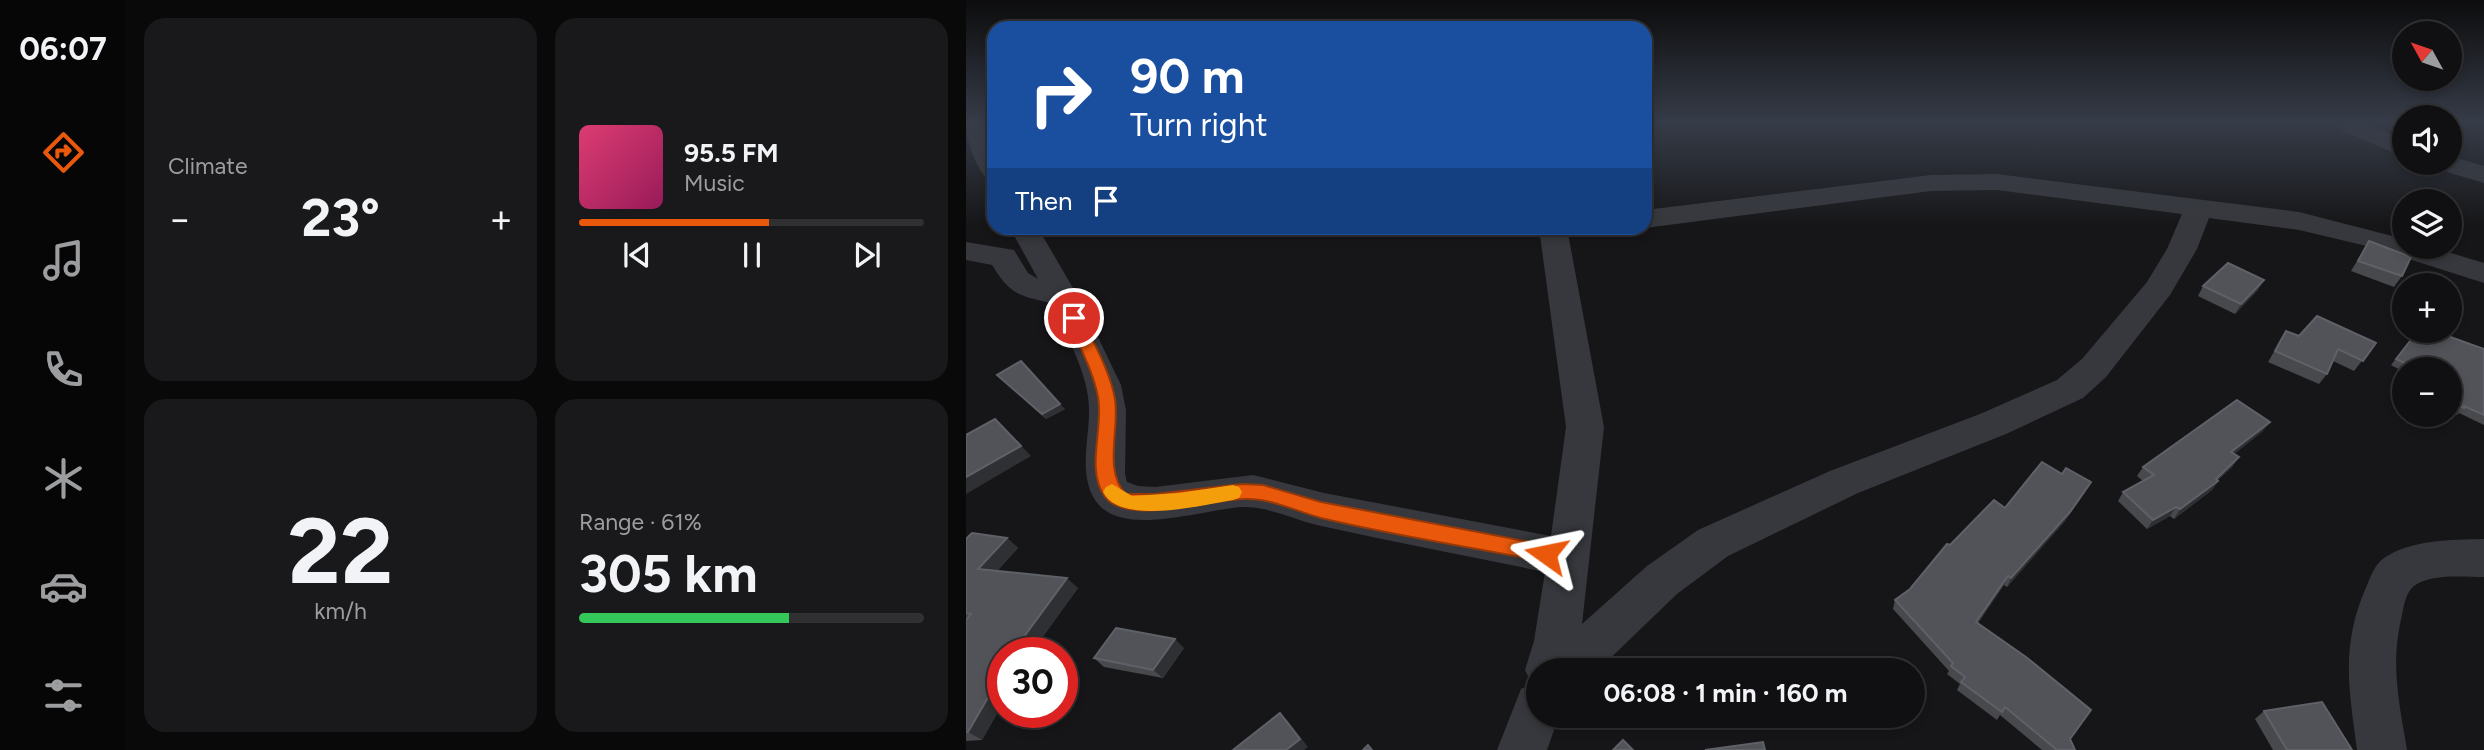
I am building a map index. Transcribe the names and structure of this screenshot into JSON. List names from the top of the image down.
{
  "north": "top left",
  "page": {
    "tabs": "06:07",
    "tile": [
      "Climate",
      ["22", "km/h"],
      ["Range · 61%", "305 km"]
    ],
    "map_buttons": ["+", "−"],
    "turn": ["90 m", "Turn right"],
    "song": ["95.5 FM", "Music"],
    "then": "Then",
    "heat": ["−", "23°", "+"],
    "limit": "30",
    "trip": "06:08 · 1 min · 160 m"
  }
}
